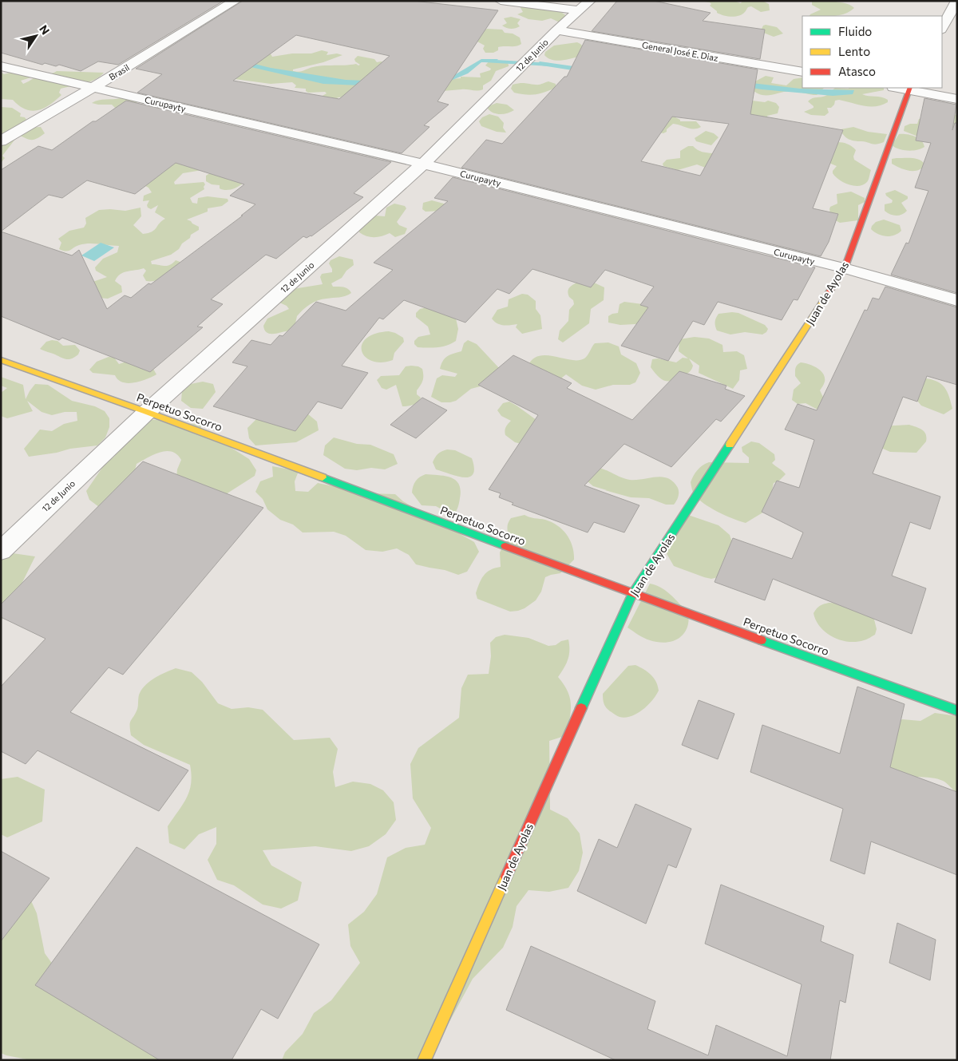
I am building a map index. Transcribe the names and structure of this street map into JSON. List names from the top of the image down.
{
  "streets": {
    "street": [
      "General José E. Diaz",
      "12 de Junio",
      "Brasil",
      "Curupayty",
      "Juan de Ayolas",
      "Perpetuo Socorro"
    ]
  },
  "crossings": [
    ["General José E. Diaz", "12 de Junio"],
    ["12 de Junio", "Curupayty"],
    ["12 de Junio", "Perpetuo Socorro"],
    ["Brasil", "Curupayty"],
    ["Curupayty", "Juan de Ayolas"],
    ["Juan de Ayolas", "Perpetuo Socorro"]
  ],
  "legend": ["Fluido", "Lento", "Atasco"],
  "north": "top right"
}
